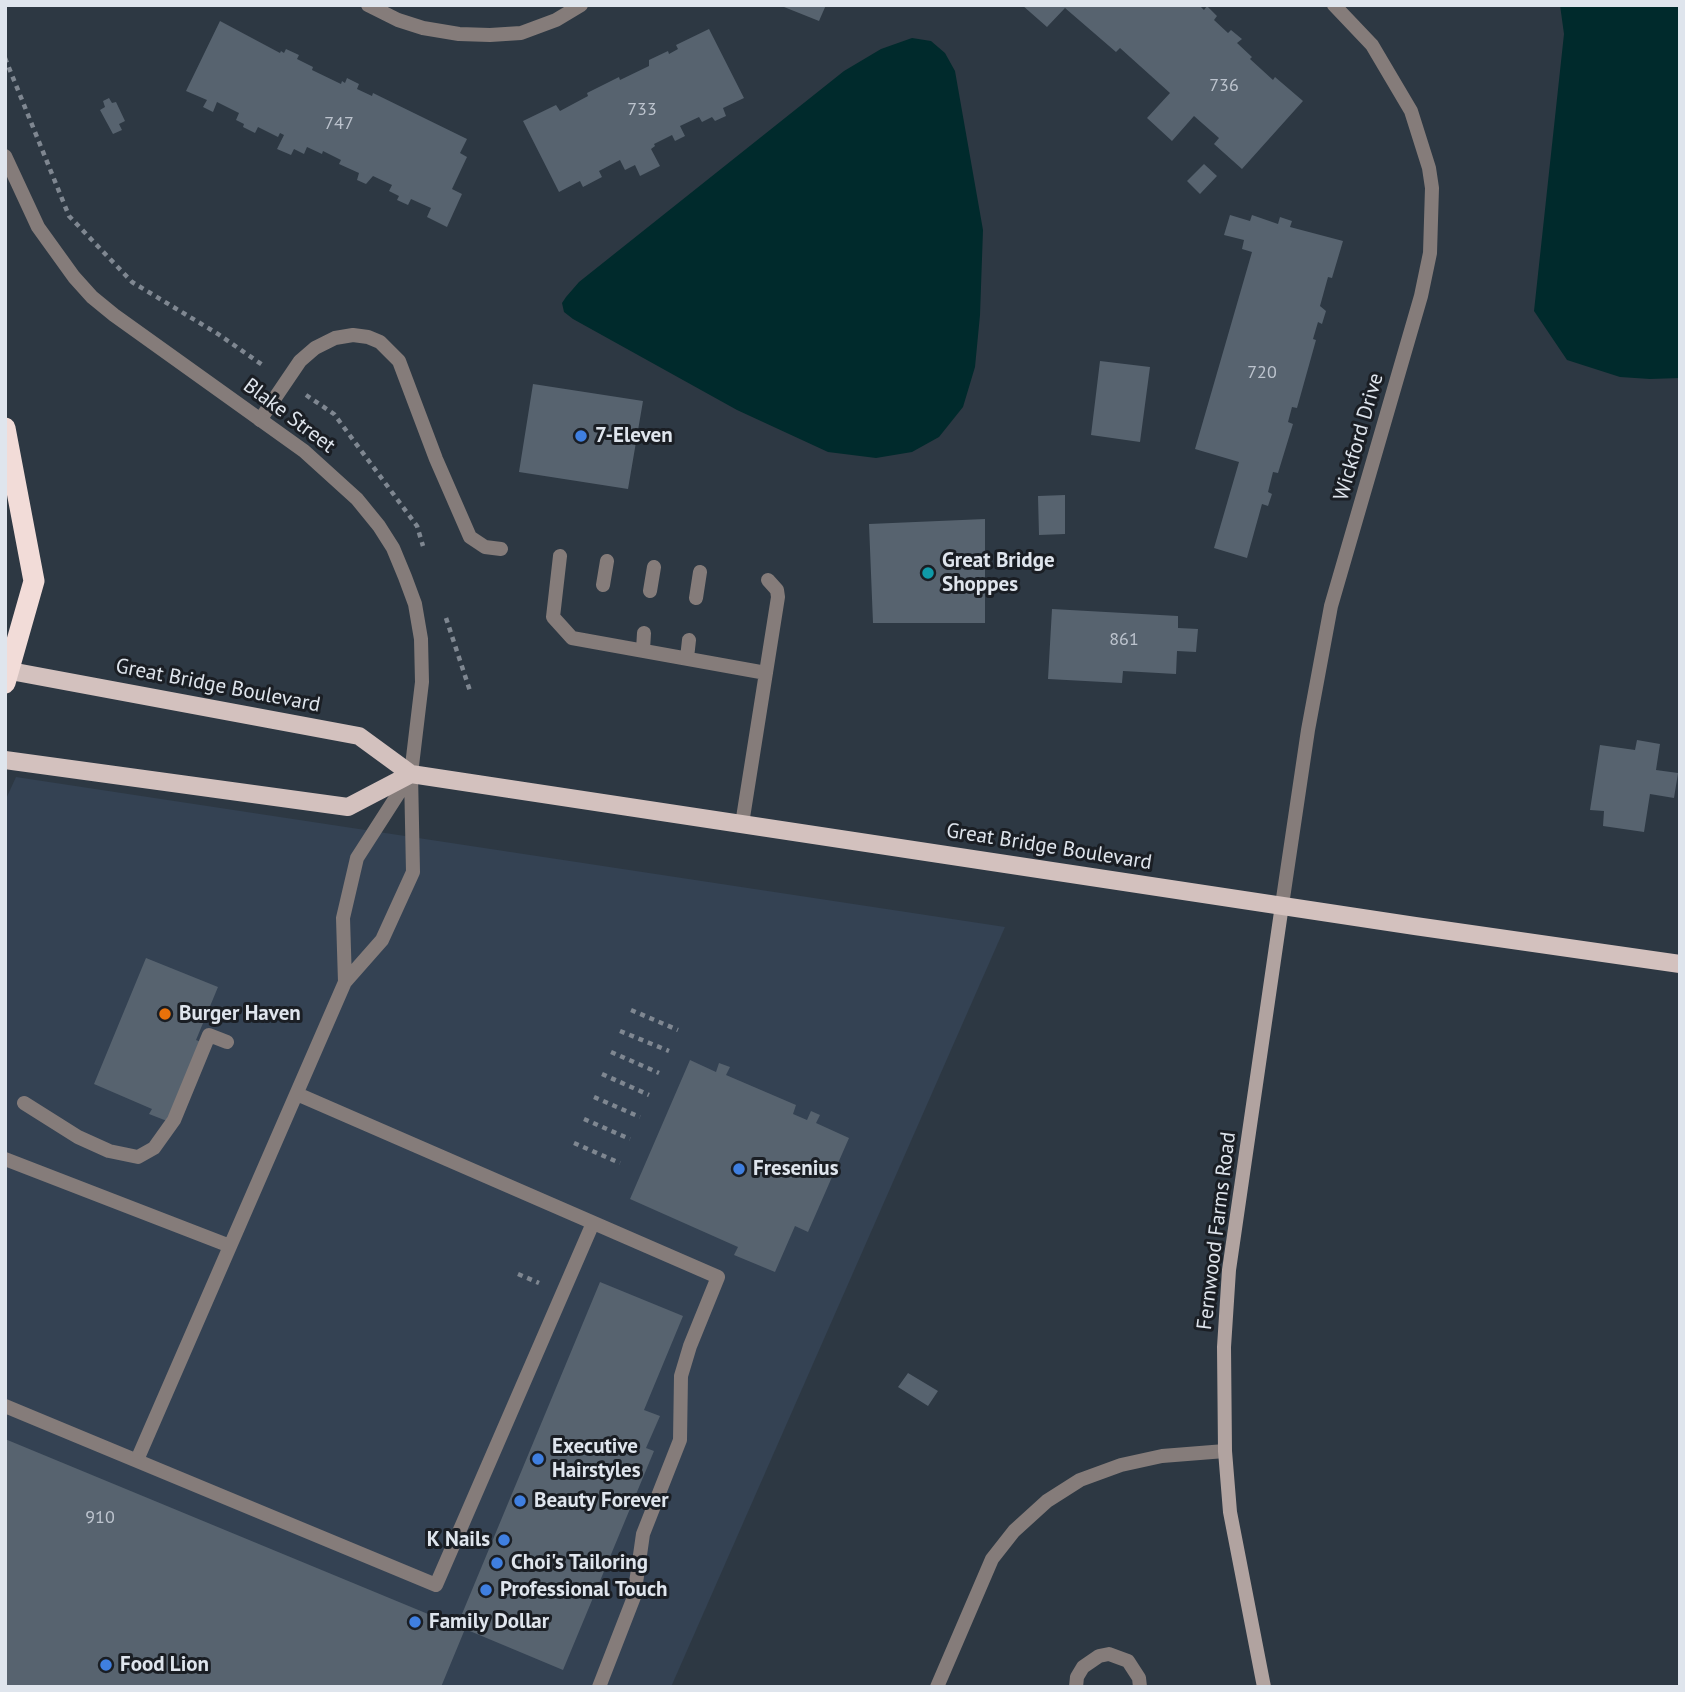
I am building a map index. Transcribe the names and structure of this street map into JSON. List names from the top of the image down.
{
  "streets": {
    "main road": ["Great Bridge Boulevard"],
    "street": ["Blake Street", "Wickford Drive", "Fernwood Farms Road"]
  },
  "crossings": [
    ["Blake Street", "Great Bridge Boulevard"],
    ["Wickford Drive", "Great Bridge Boulevard"],
    ["Wickford Drive", "Fernwood Farms Road"],
    ["Great Bridge Boulevard", "Fernwood Farms Road"]
  ],
  "places": [
    "7-Eleven",
    "Great Bridge Shoppes",
    "Burger Haven",
    "Fresenius",
    "Executive Hairstyles",
    "Beauty Forever",
    "K Nails",
    "Choi's Tailoring",
    "Professional Touch",
    "Family Dollar",
    "Food Lion"
  ],
  "house_numbers": [
    "736",
    "733",
    "747",
    "720",
    "861",
    "910"
  ]
}
